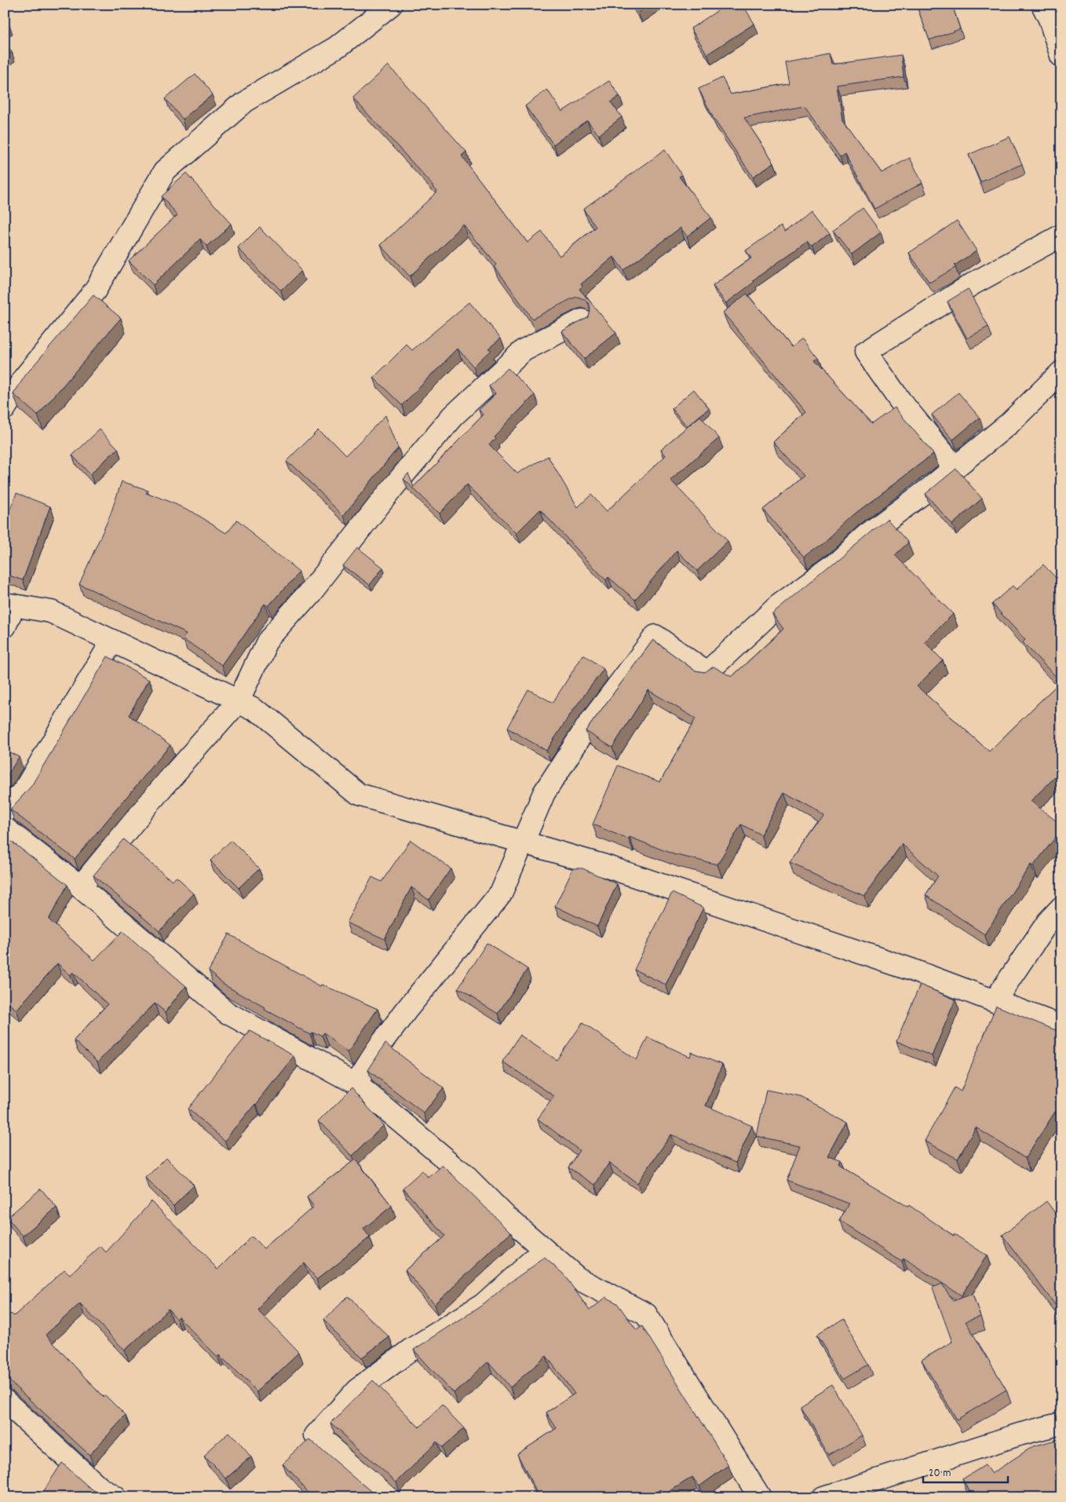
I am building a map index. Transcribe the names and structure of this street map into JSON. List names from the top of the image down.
{
  "scale_bar": "20 m"
}
